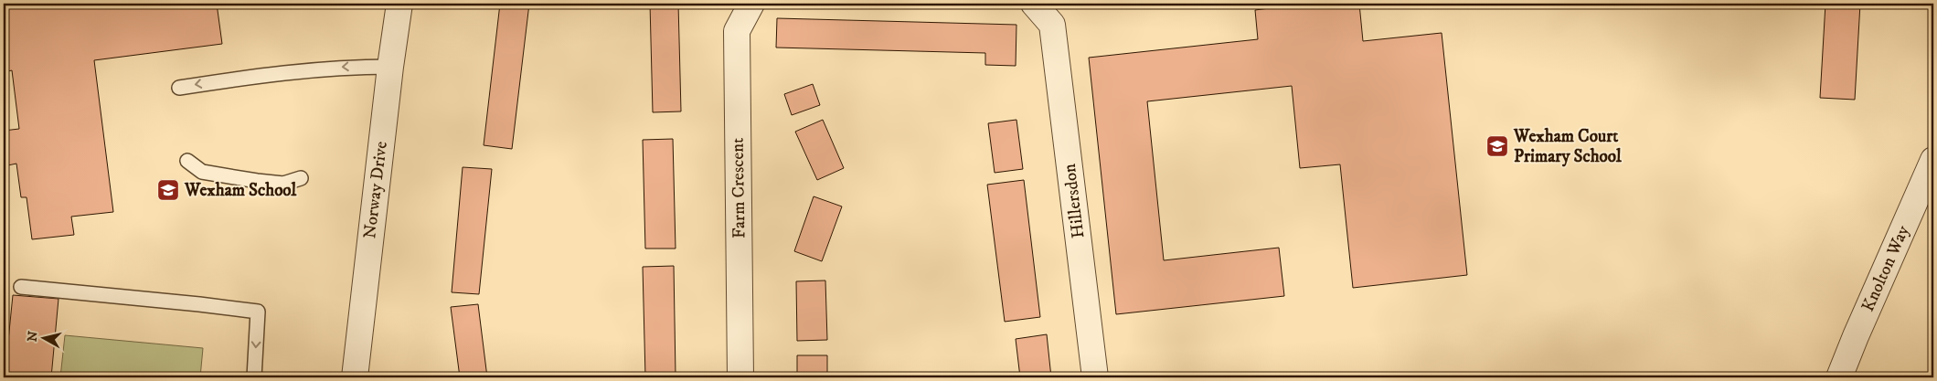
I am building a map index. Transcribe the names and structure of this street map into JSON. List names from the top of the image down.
{
  "streets": {
    "street": [
      "Farm Crescent",
      "Norway Drive",
      "Hillersdon",
      "Knolton Way"
    ]
  },
  "places": {
    "school or university": ["Wexham Court Primary School", "Wexham School"]
  },
  "north": "left"
}
